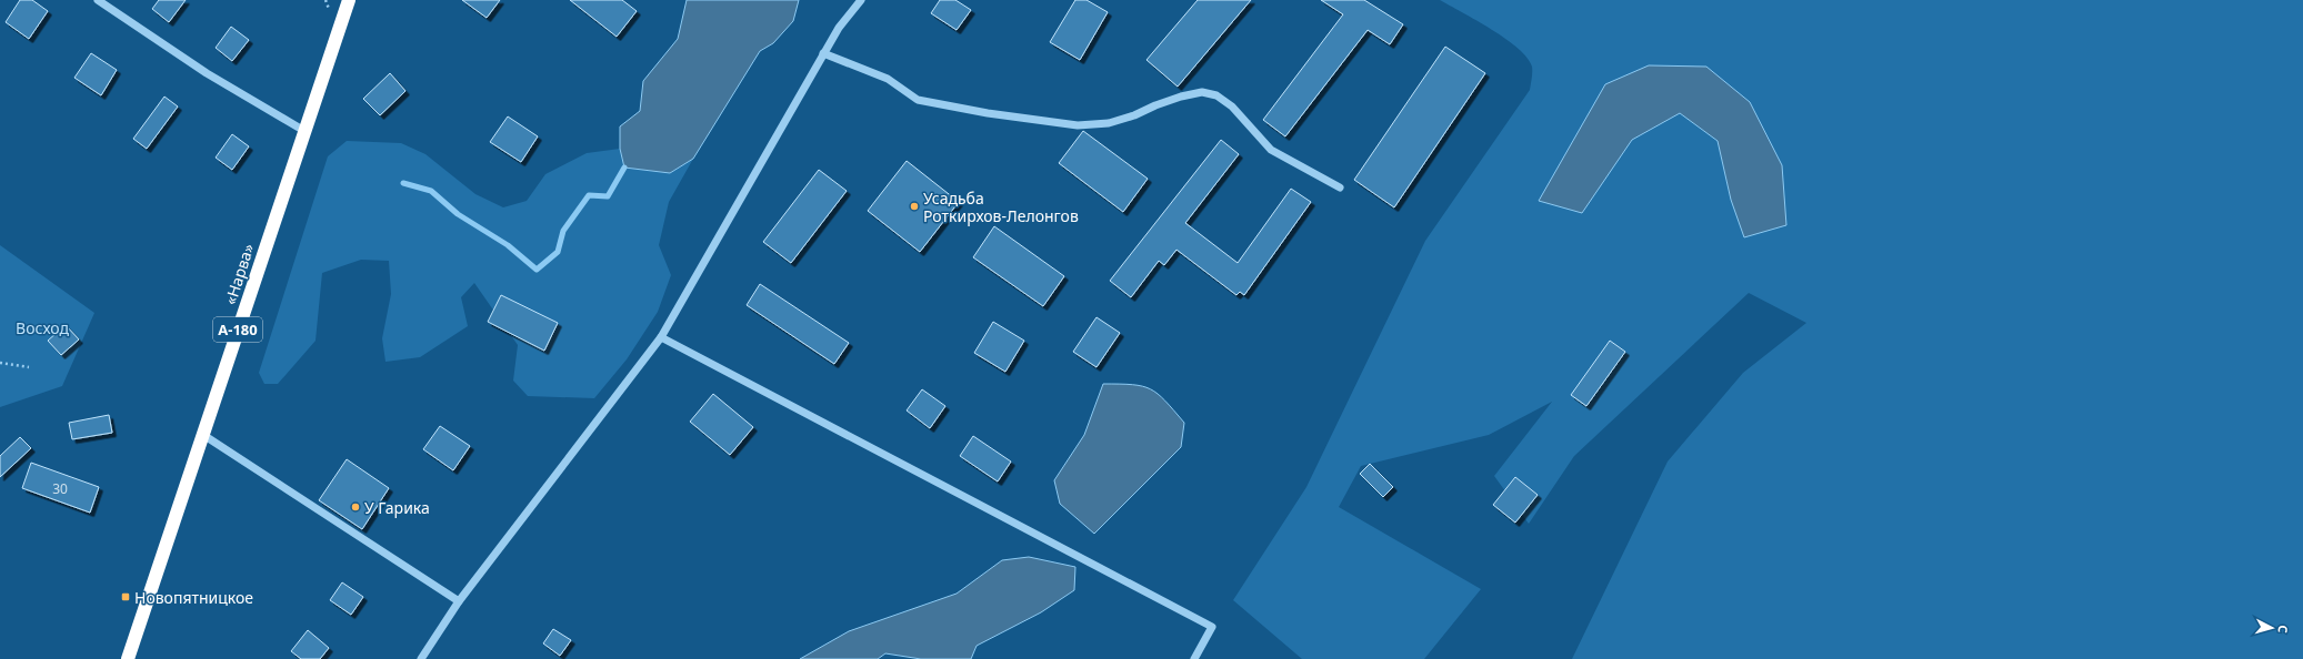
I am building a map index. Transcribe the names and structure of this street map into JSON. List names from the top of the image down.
{
  "streets": {
    "highway": ["«Нарва»", "А-180"]
  },
  "parks": ["Восход"],
  "places": {
    "other": ["Усадьба Роткирхов-Лелонгов", "У Гарика"],
    "transit": ["Новопятницкое"]
  },
  "house_numbers": ["30"],
  "north": "right"
}
